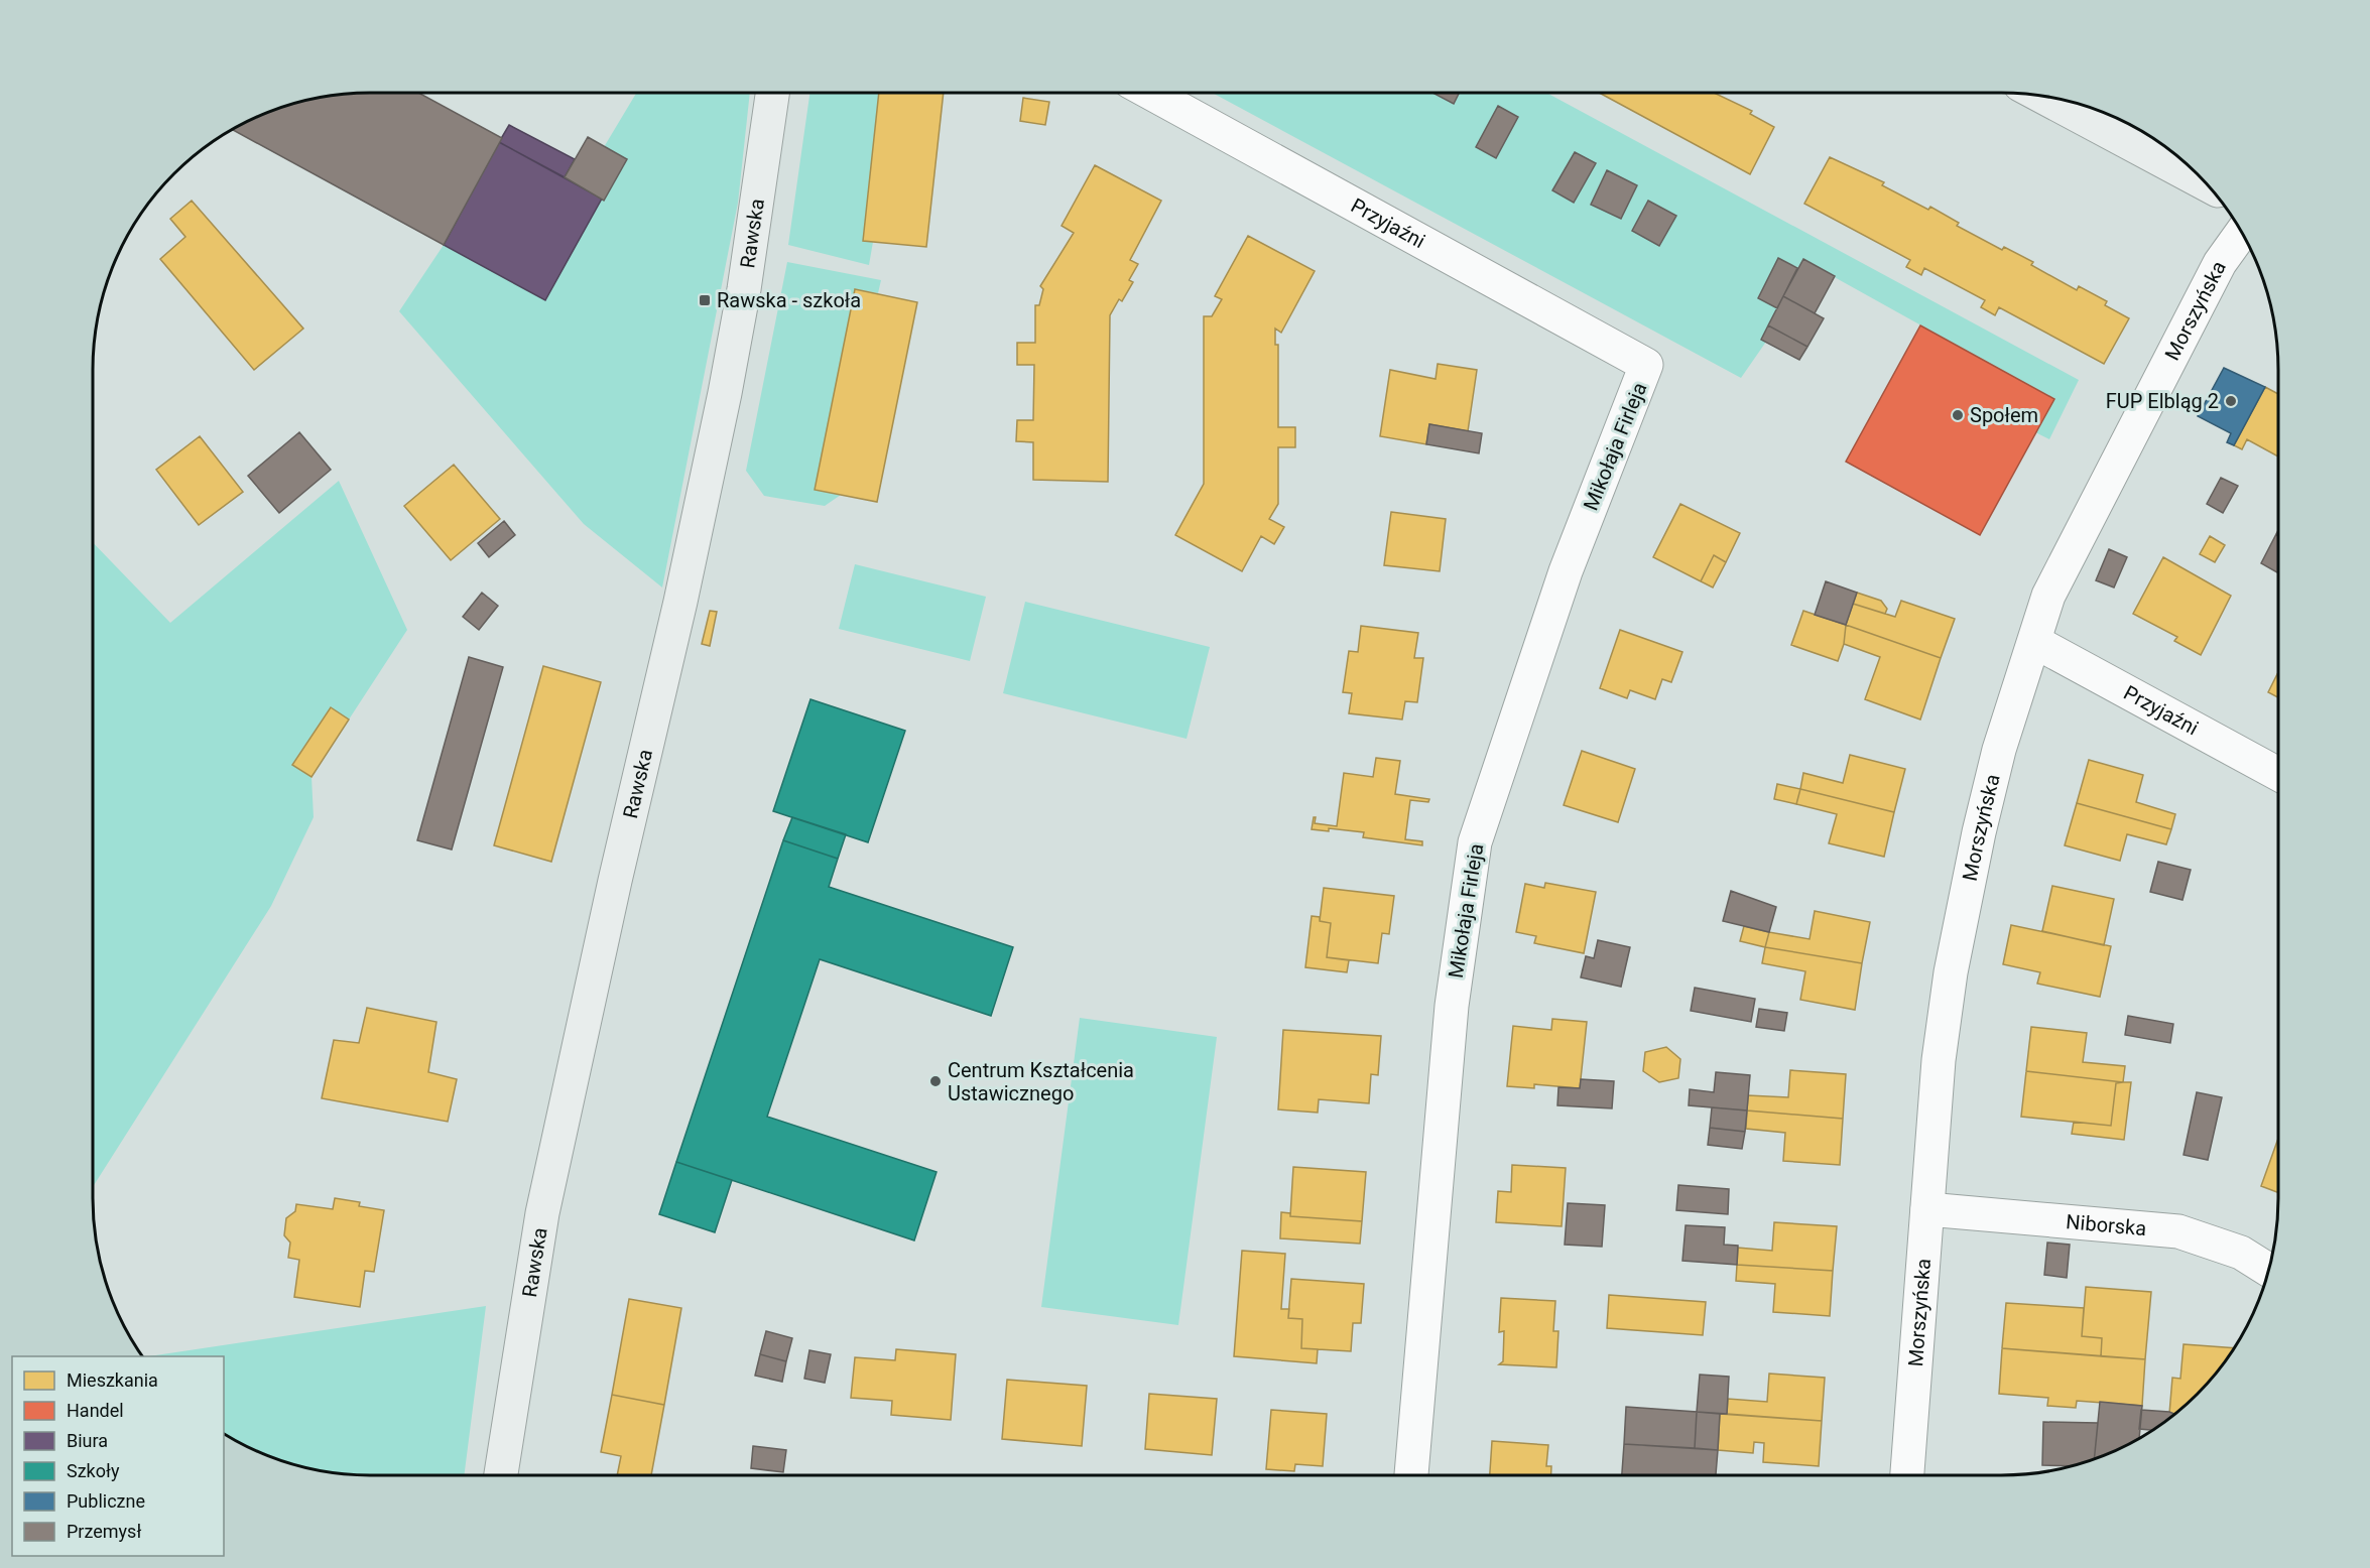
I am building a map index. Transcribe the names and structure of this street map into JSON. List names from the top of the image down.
{
  "streets": {
    "street": [
      "Przyjaźni",
      "Rawska",
      "Morszyńska",
      "Mikołaja Firleja",
      "Niborska"
    ]
  },
  "crossings": [
    ["Przyjaźni", "Morszyńska"],
    ["Przyjaźni", "Mikołaja Firleja"],
    ["Morszyńska", "Niborska"]
  ],
  "places": {
    "transit": ["Rawska - szkoła"],
    "other": ["FUP Elbląg 2", "Społem", "Centrum Kształcenia Ustawicznego"]
  },
  "legend": [
    "Mieszkania",
    "Handel",
    "Biura",
    "Szkoły",
    "Publiczne",
    "Przemysł"
  ]
}
